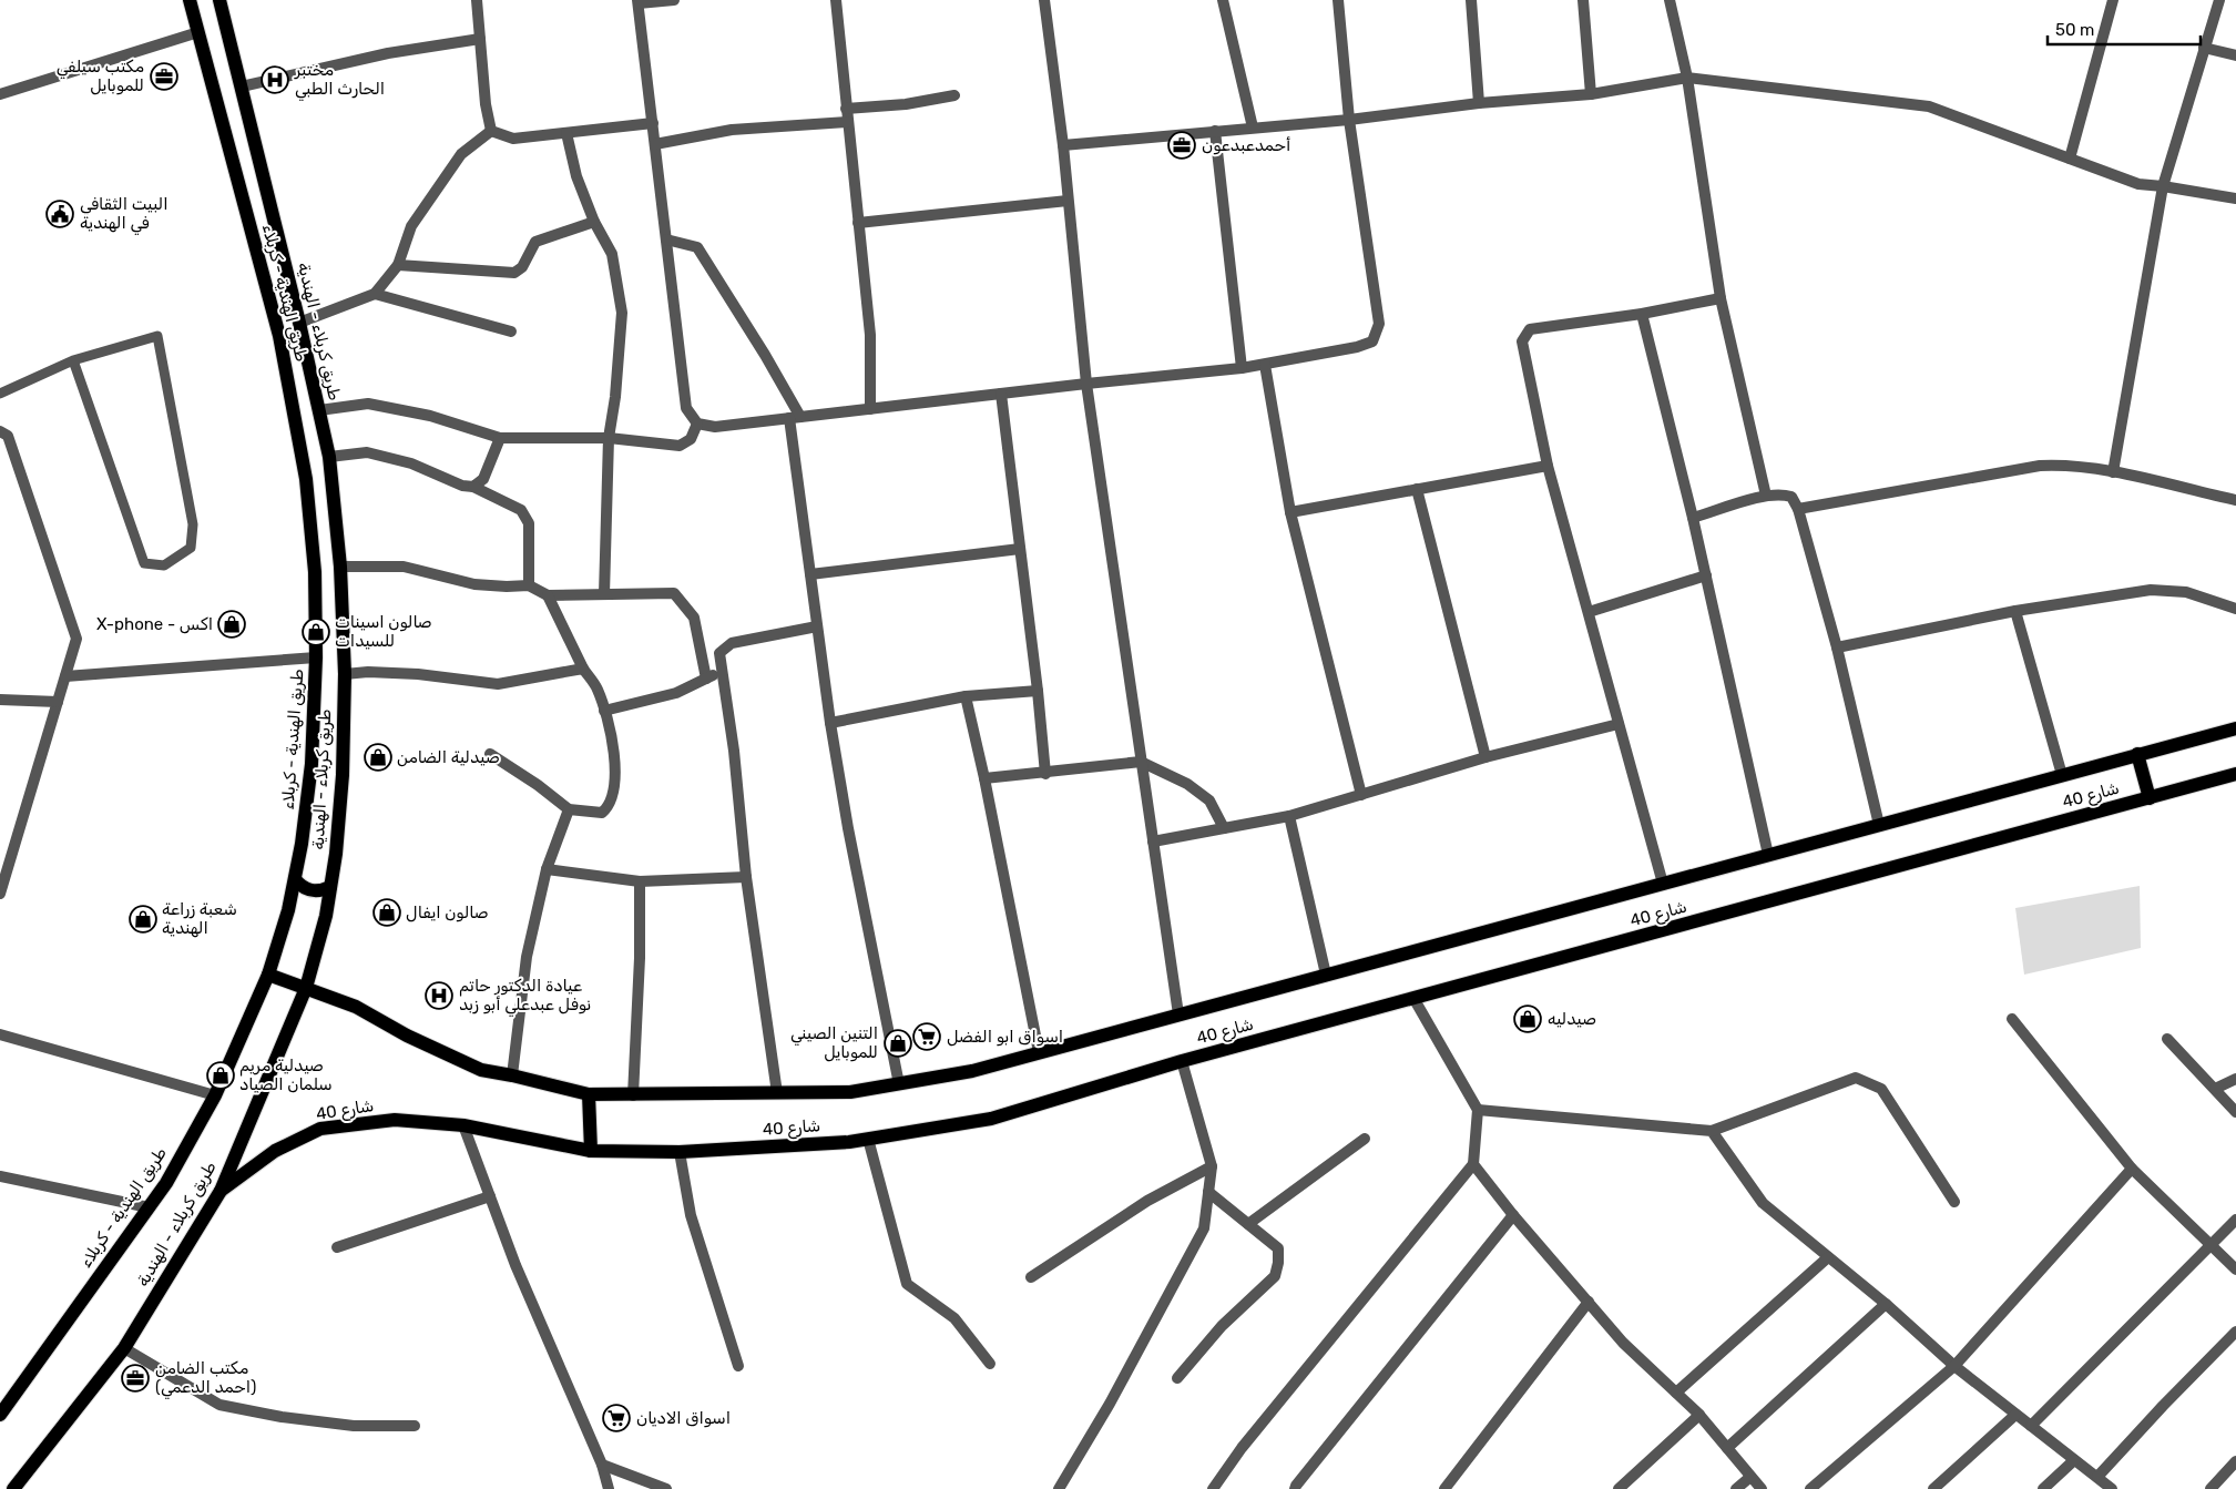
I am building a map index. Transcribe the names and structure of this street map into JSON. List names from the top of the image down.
{
  "streets": {
    "main road": ["طريق الهندية - كربلاء", "طريق كربلاء - الهندية", "شارع 40"]
  },
  "crossings": [
    ["طريق الهندية - كربلاء", "شارع 40"],
    ["طريق كربلاء - الهندية", "شارع 40"]
  ],
  "places": {
    "office": ["مكتب سيلفي للموبايل", "أحمدعبدعون", "مكتب الضامن (احمد الدعمي)"],
    "hospital": ["مختبر الحارث الطبي", "عيادة الدكتور حاتم نوفل عبدعلي أبو زبد"],
    "public building": ["البيت الثقافي في الهندية"],
    "shop": [
      "X-phone - اكس",
      "صالون اسينات للسيدات",
      "صيدلية الضامن",
      "صالون ايفال",
      "شعبة زراعة الهندية",
      "صيدليه",
      "التنين الصيني للموبايل",
      "صيدلية مريم سلمان الصياد"
    ],
    "supermarket": ["اسواق ابو الفضل", "اسواق الاديان"]
  },
  "scale_bar": "50 m"
}
